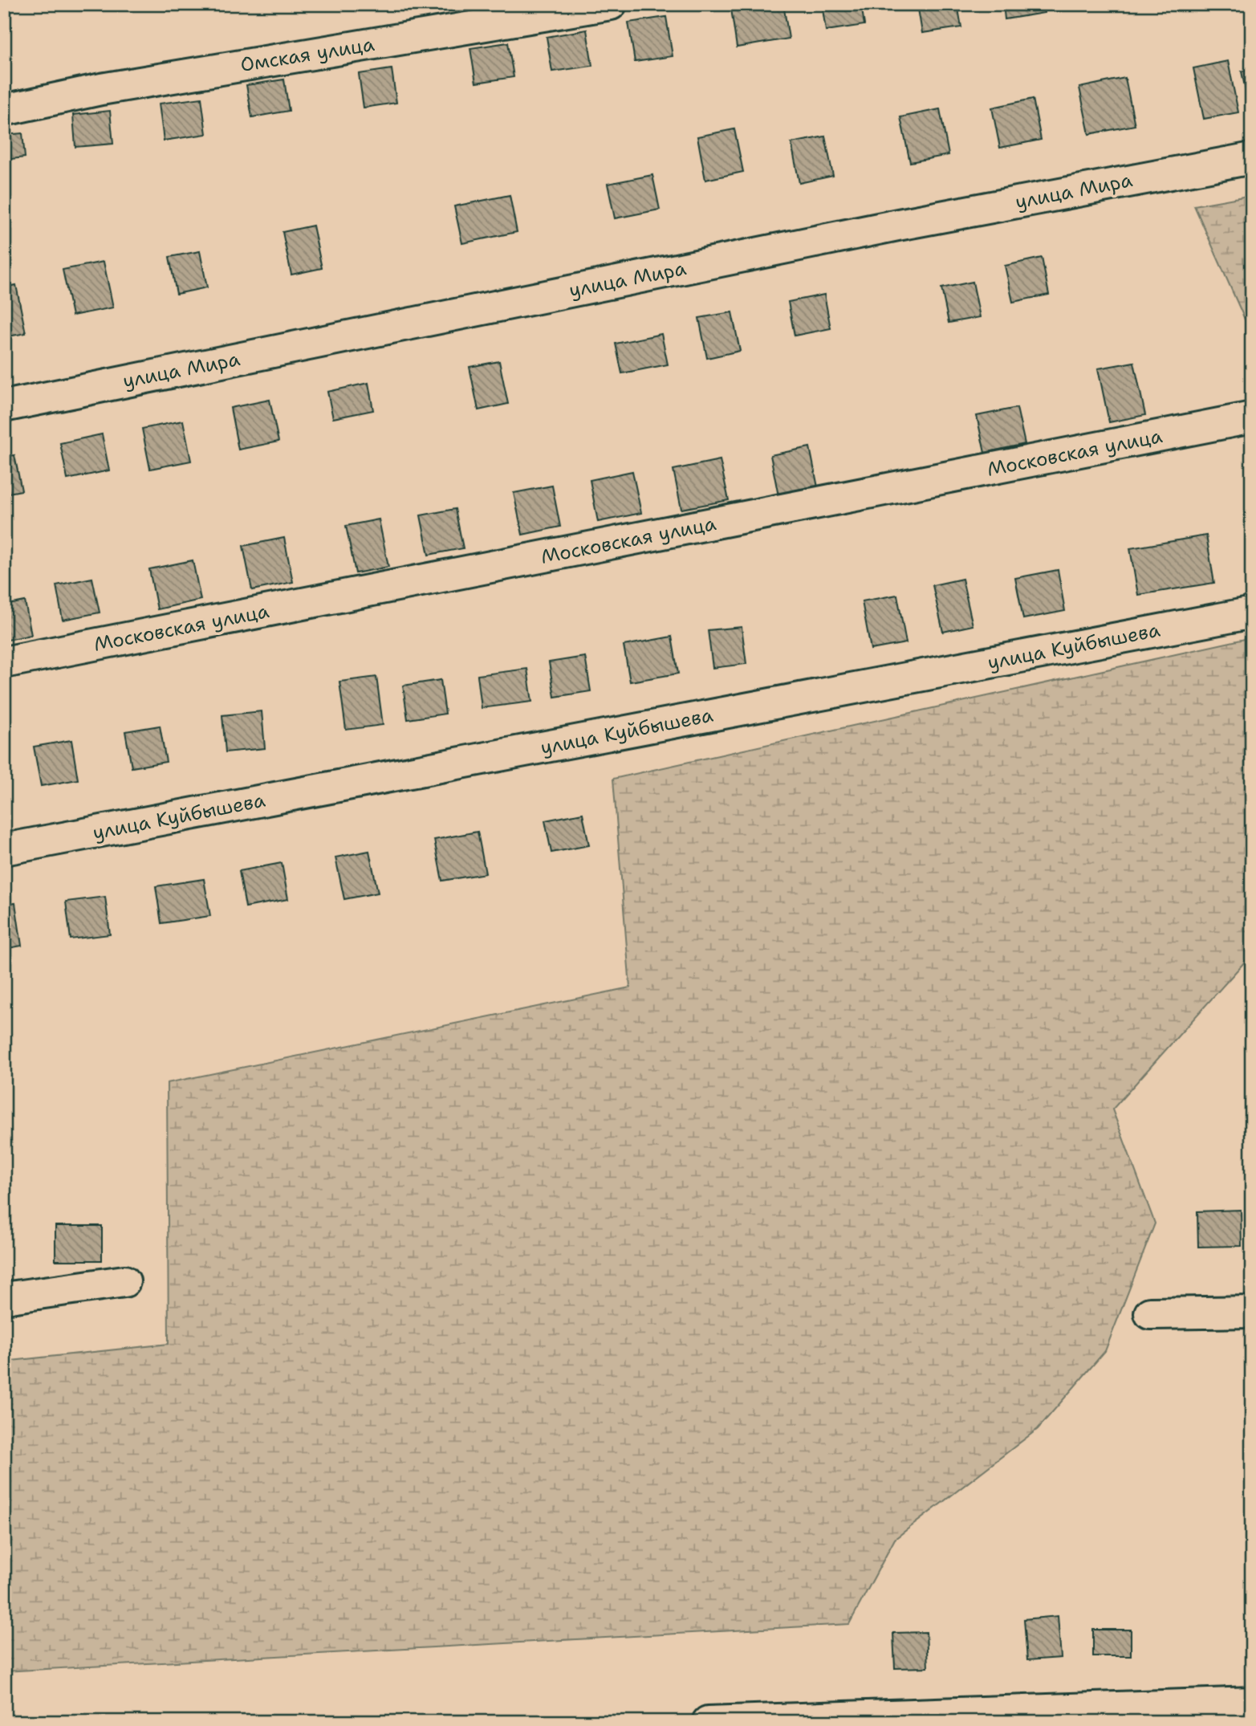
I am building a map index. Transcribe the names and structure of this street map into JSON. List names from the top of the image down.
{
  "streets": {
    "street": [
      "Омская улица",
      "улица Мира",
      "Московская улица",
      "улица Куйбышева"
    ]
  }
}
